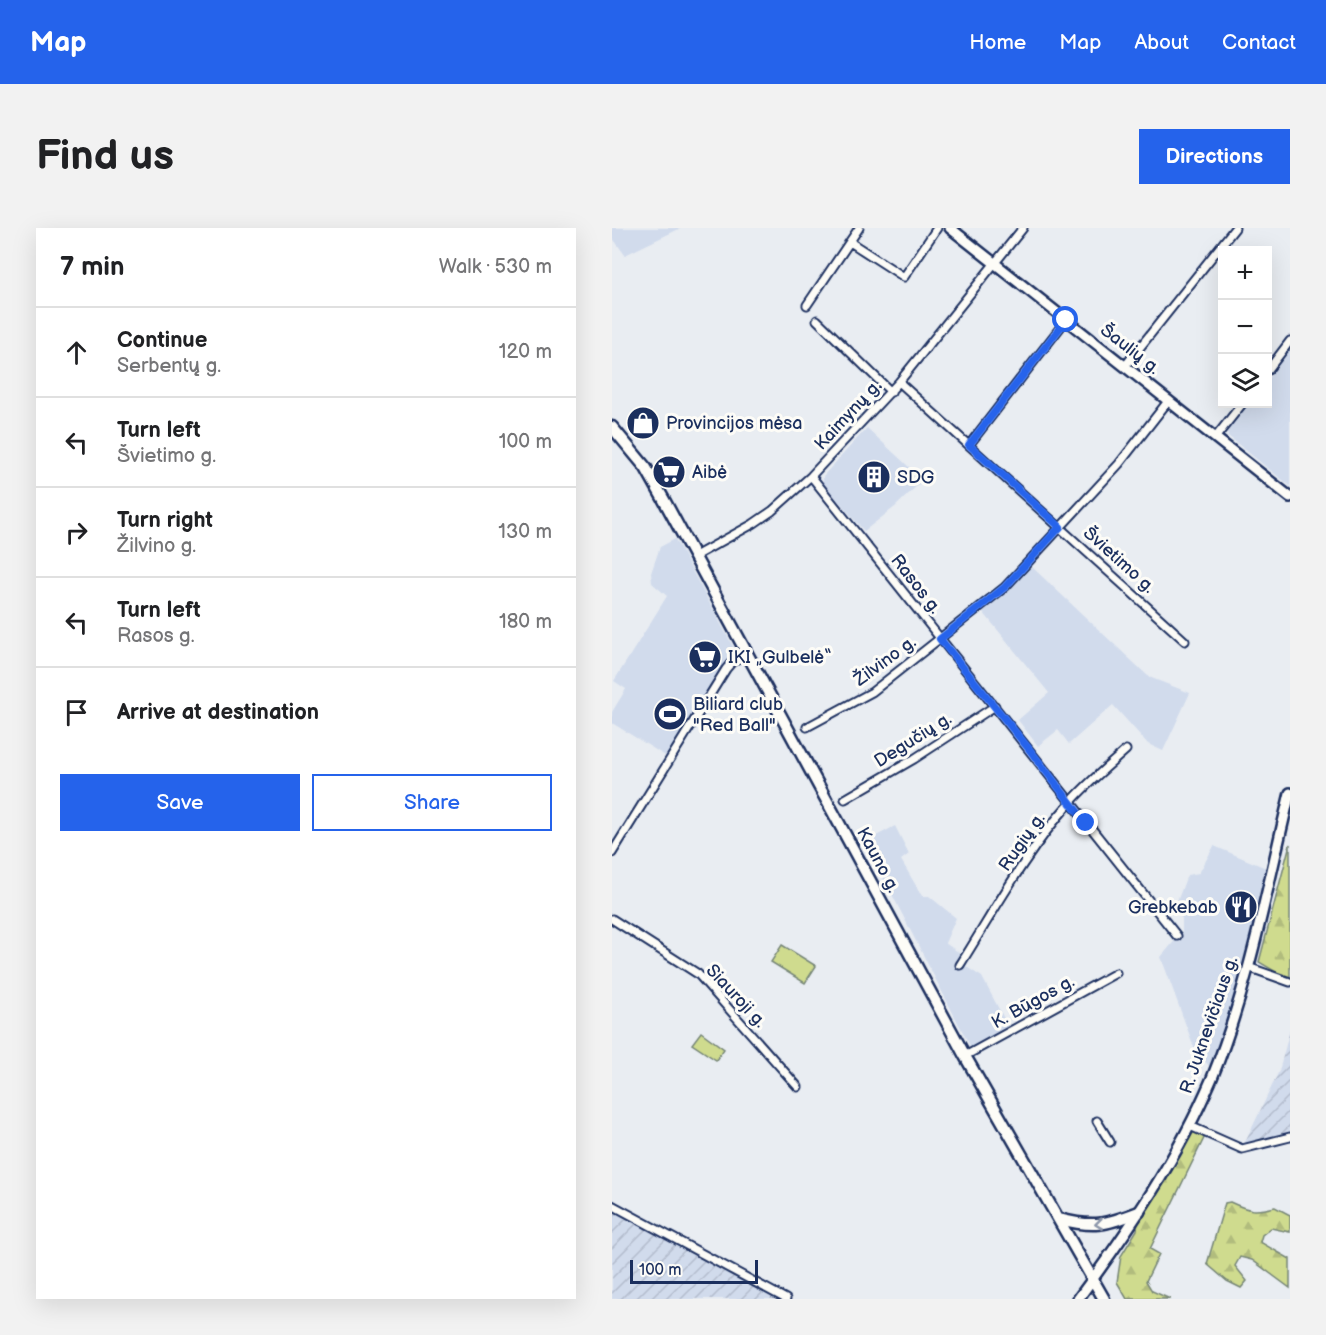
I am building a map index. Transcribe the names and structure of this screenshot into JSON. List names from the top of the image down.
{
  "streets": {
    "main road": ["Kauno g."],
    "street": [
      "Šaulių g.",
      "Kaimynų g.",
      "Švietimo g.",
      "Rasos g.",
      "Žilvino g.",
      "Degučių g.",
      "Rugių g.",
      "Siauroji g.",
      "K. Būgos g.",
      "R. Juknevičiaus g."
    ]
  },
  "crossings": [
    ["Šaulių g.", "Kaimynų g."],
    ["Šaulių g.", "Žilvino g."],
    ["Kaimynų g.", "Švietimo g."],
    ["Kaimynų g.", "Rasos g."],
    ["Kaimynų g.", "Kauno g."],
    ["Švietimo g.", "Žilvino g."],
    ["Rasos g.", "Žilvino g."],
    ["Rasos g.", "Degučių g."],
    ["Rasos g.", "Rugių g."],
    ["Kauno g.", "K. Būgos g."],
    ["Kauno g.", "R. Juknevičiaus g."]
  ],
  "places": {
    "shop": ["Provincijos mėsa"],
    "supermarket": ["Aibė", "IKI „Gulbelė“"],
    "building": ["SDG"],
    "sports": ["Biliard club \"Red Ball\""],
    "restaurant": ["Grebkebab"]
  },
  "scale_bar": "100 m",
  "page": {
    "header": "Map",
    "nav": [
      "Home",
      "Map",
      "About",
      "Contact"
    ],
    "buttons": [
      "Directions",
      ["Save", "Share"]
    ],
    "title": "Find us",
    "heading": ["7 min", "Walk · 530 m"],
    "map_buttons": ["+", "−"],
    "list": [
      ["Continue", "Serbentų g.", "120 m"],
      ["Turn left", "Švietimo g.", "100 m"],
      ["Turn right", "Žilvino g.", "130 m"],
      ["Turn left", "Rasos g.", "180 m"],
      "Arrive at destination"
    ],
    "scale": "100 m"
  }
}
